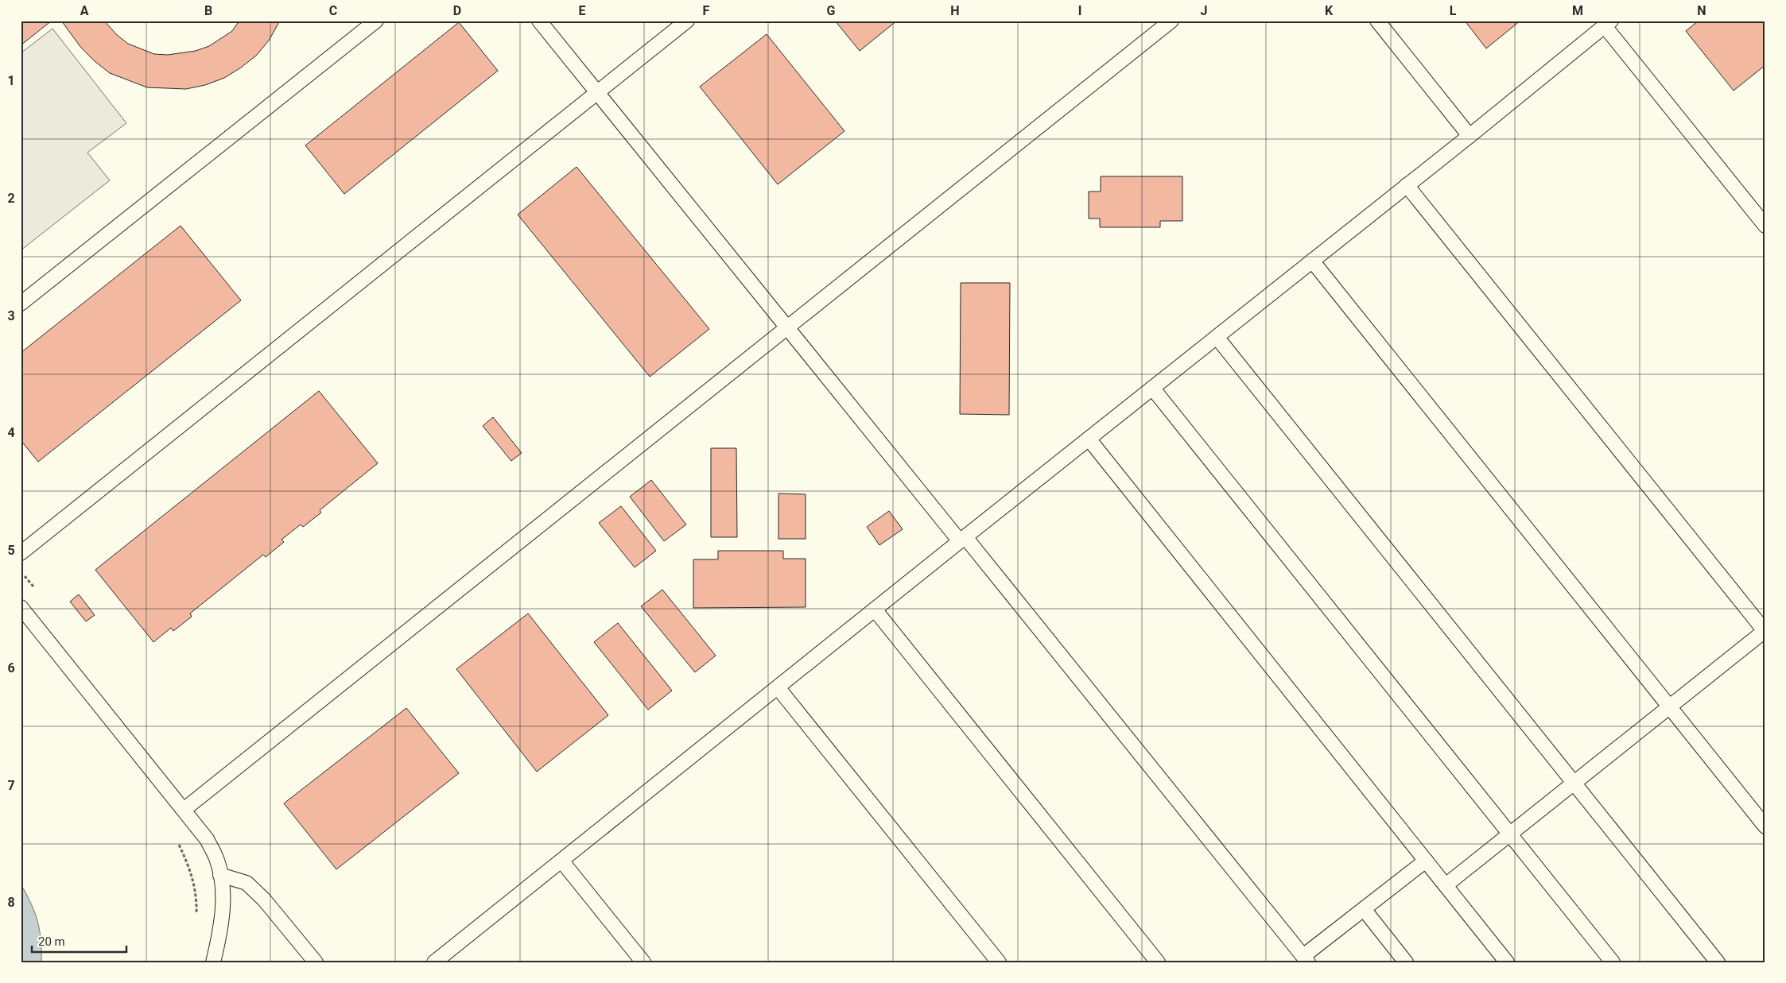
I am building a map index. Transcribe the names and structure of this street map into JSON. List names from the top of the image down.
{
  "scale_bar": "20 m",
  "grid": {
    "columns": [
      "A",
      "B",
      "C",
      "D",
      "E",
      "F",
      "G",
      "H",
      "I",
      "J",
      "K",
      "L",
      "M",
      "N"
    ],
    "rows": [
      "1",
      "2",
      "3",
      "4",
      "5",
      "6",
      "7",
      "8"
    ]
  }
}
